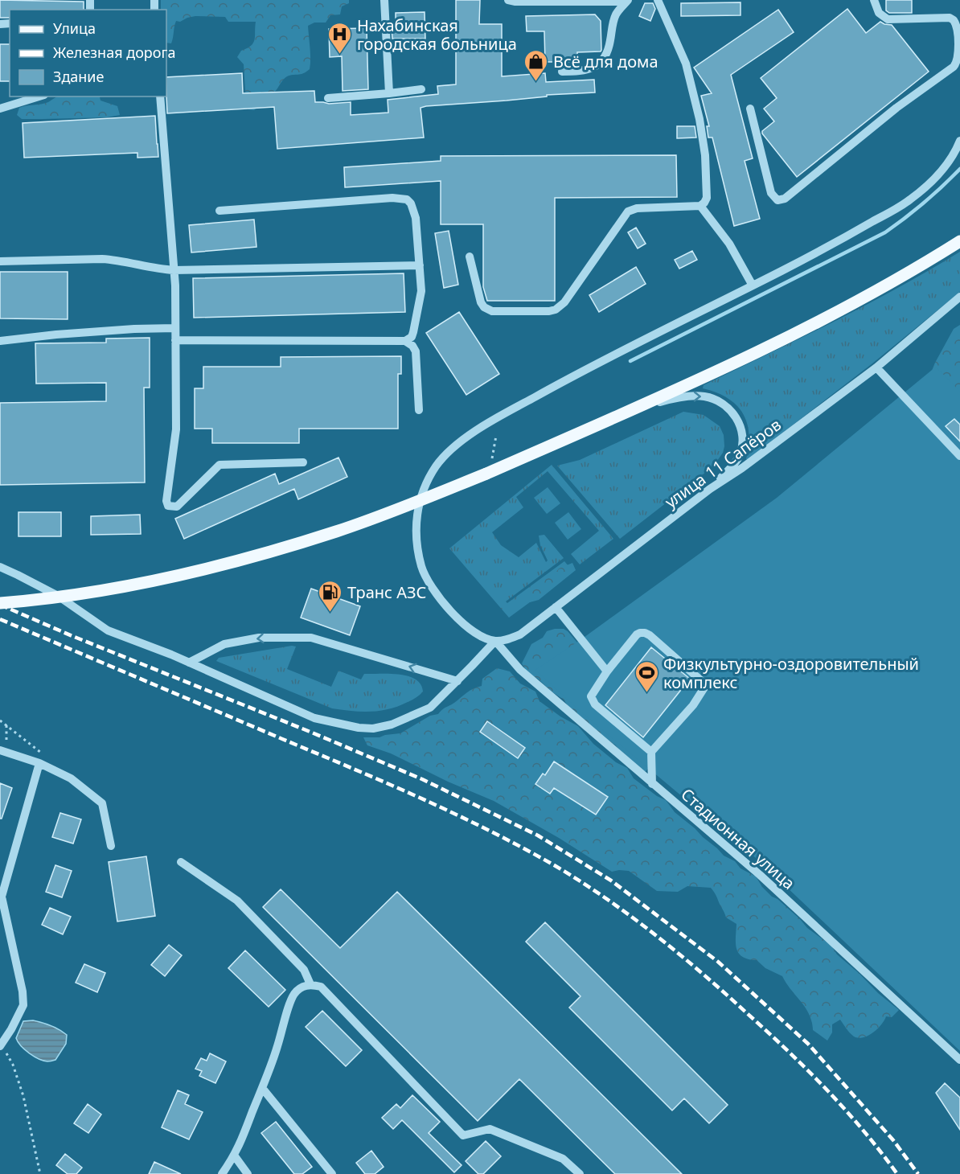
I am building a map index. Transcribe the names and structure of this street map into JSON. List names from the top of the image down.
{
  "streets": {
    "street": ["улица 11 Сапёров", "Стадионная улица"]
  },
  "crossings": [
    ["улица 11 Сапёров", "Стадионная улица"]
  ],
  "places": {
    "hospital": ["Нахабинская городская больница"],
    "shop": ["Всё для дома"],
    "fuel station": ["Транс АЗС"],
    "sports": ["Физкультурно-оздоровительный комплекс"]
  },
  "legend": ["Улица", "Железная дорога", "Здание"]
}
